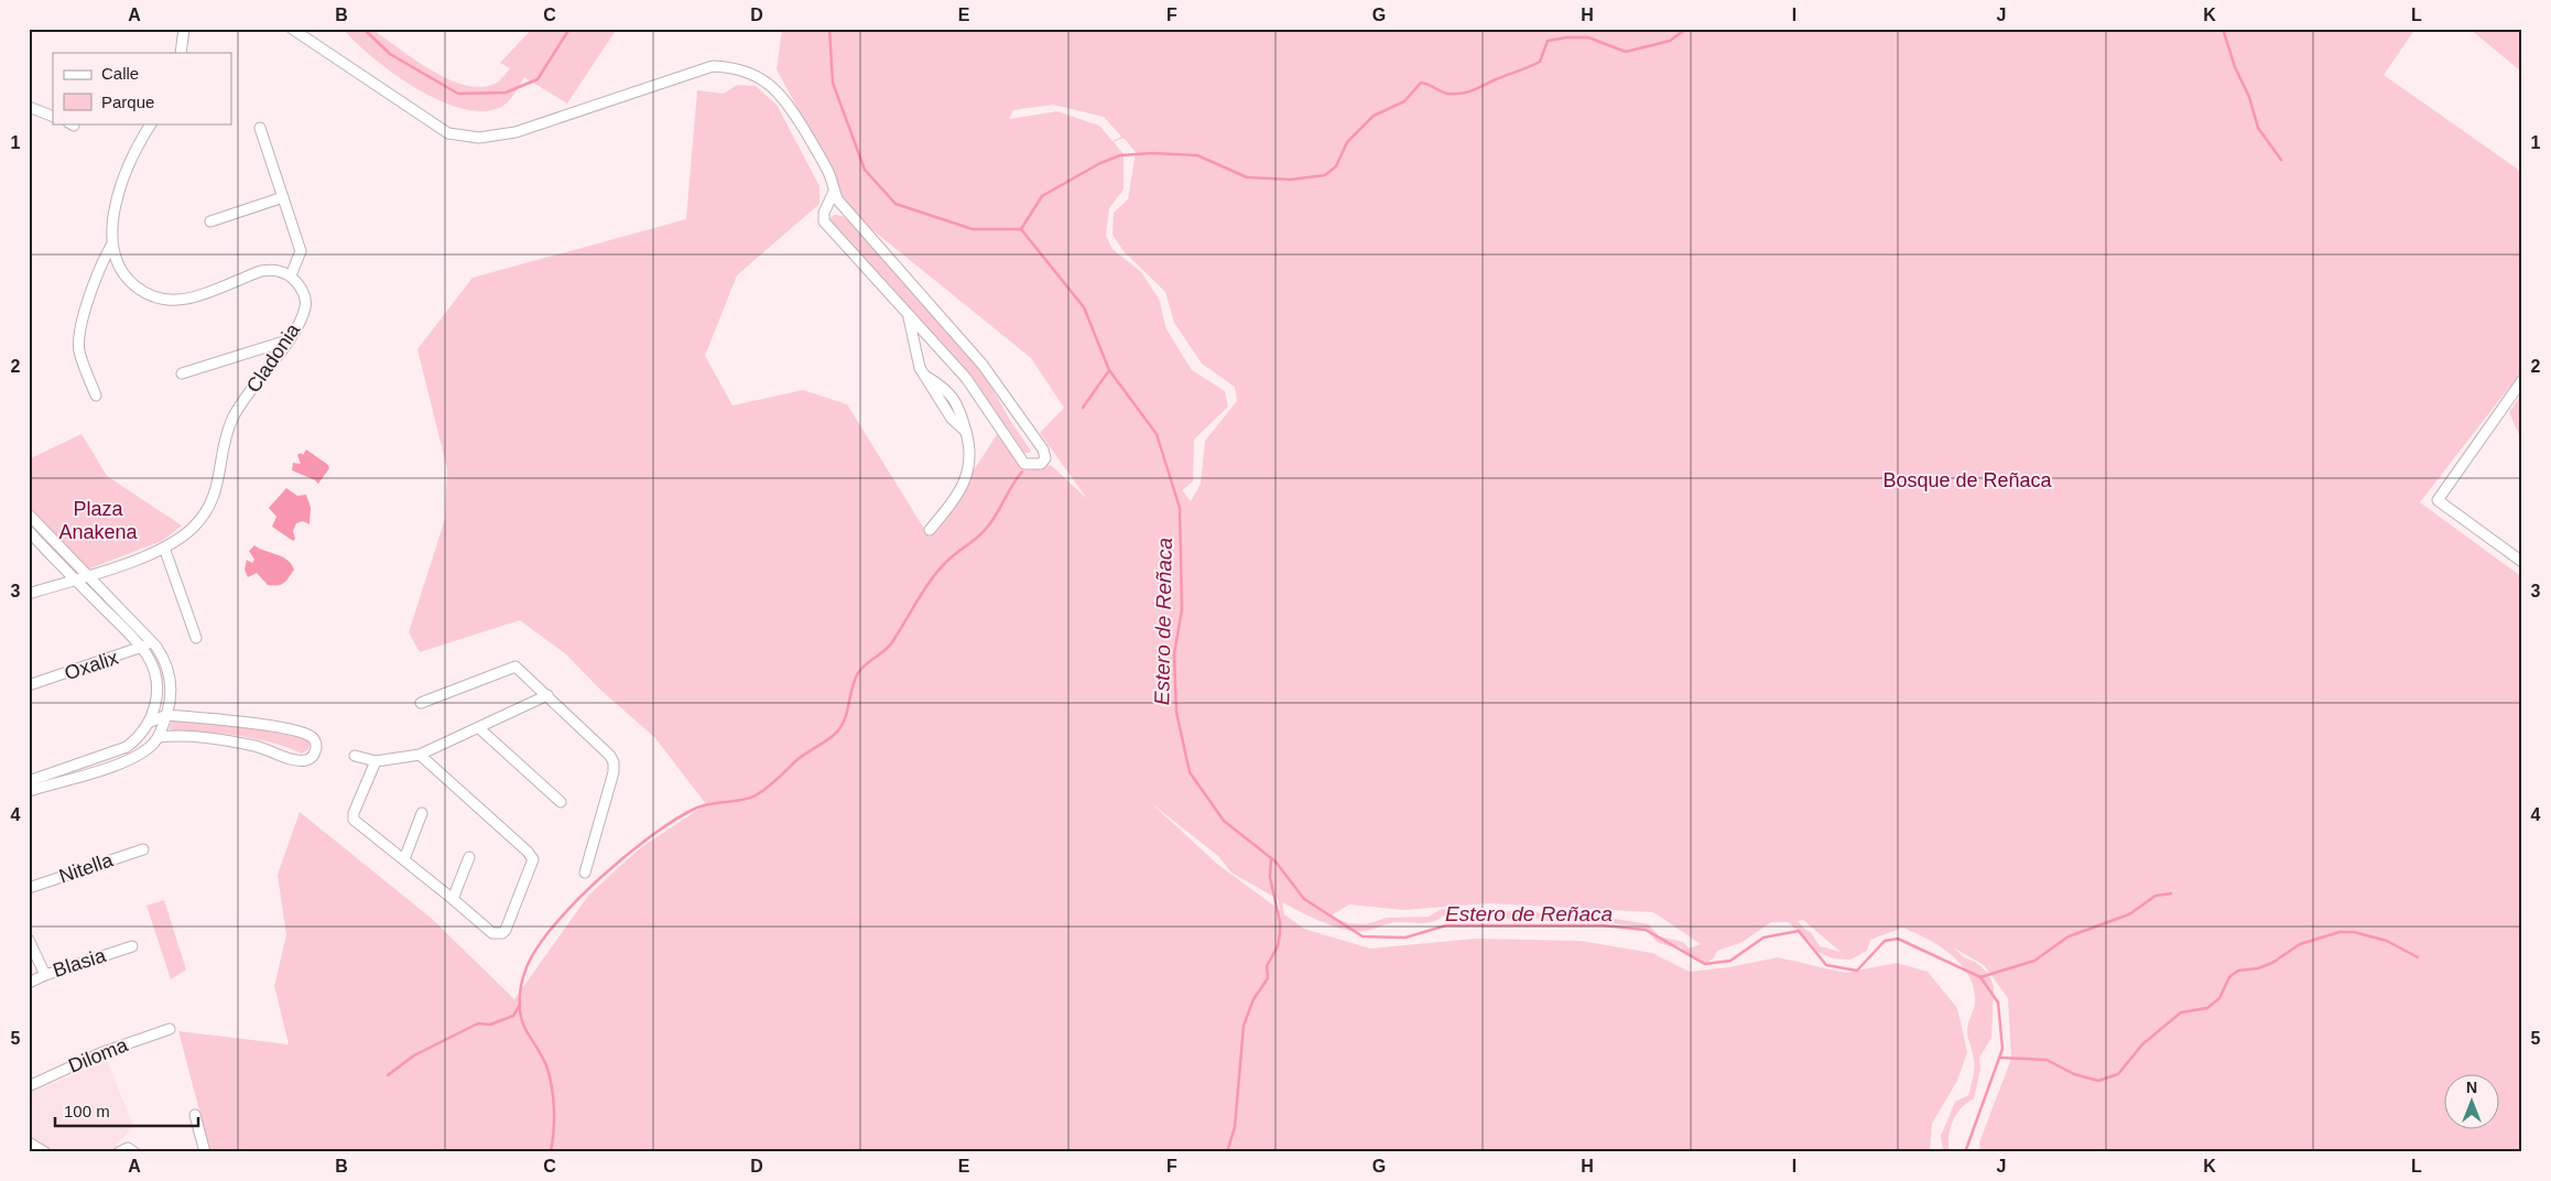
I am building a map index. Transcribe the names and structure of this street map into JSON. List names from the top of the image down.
{
  "streets": {
    "street": [
      "Cladonia",
      "Oxalix",
      "Nitella",
      "Blasia",
      "Diloma"
    ]
  },
  "water": ["Estero de Reñaca"],
  "parks": ["Bosque de Reñaca", "Plaza Anakena"],
  "legend": ["Calle", "Parque"],
  "scale_bar": "100 m",
  "north": "top",
  "grid": {
    "columns": [
      "A",
      "B",
      "C",
      "D",
      "E",
      "F",
      "G",
      "H",
      "I",
      "J",
      "K",
      "L"
    ],
    "rows": [
      "1",
      "2",
      "3",
      "4",
      "5"
    ]
  }
}
